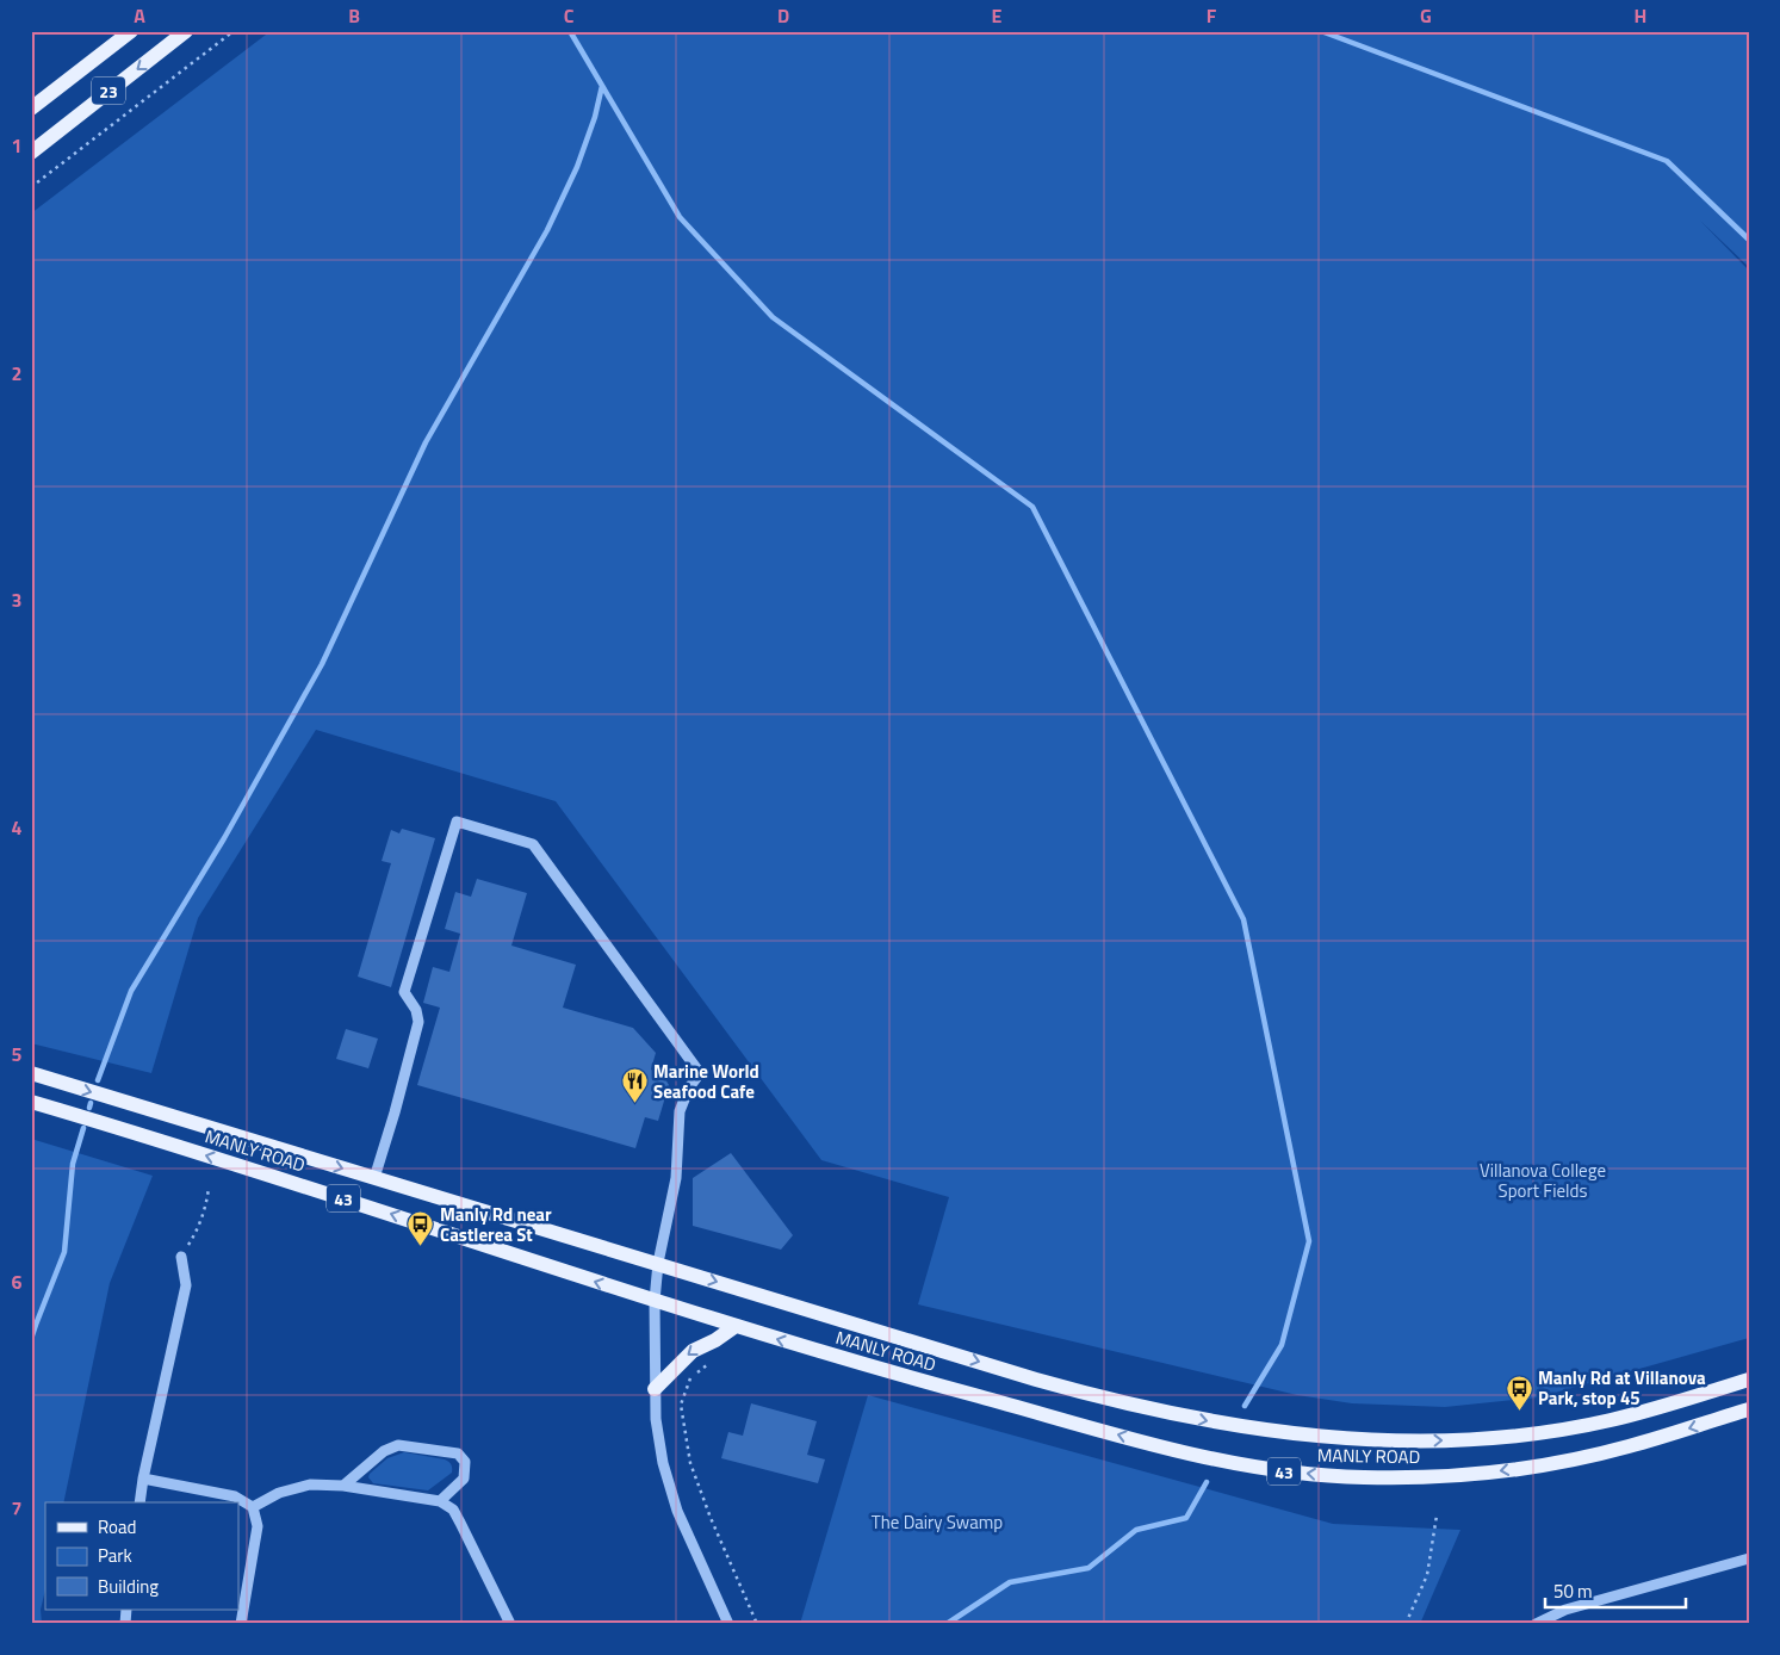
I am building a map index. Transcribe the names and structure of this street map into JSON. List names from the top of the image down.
{
  "streets": {
    "main road": ["23", "MANLY ROAD", "43"]
  },
  "parks": ["Villanova College Sport Fields", "The Dairy Swamp"],
  "places": {
    "restaurant": ["Marine World Seafood Cafe"],
    "bus stop": ["Manly Rd near Castlerea St", "Manly Rd at Villanova Park, stop 45"]
  },
  "legend": ["Road", "Park", "Building"],
  "scale_bar": "50 m",
  "grid": {
    "columns": [
      "A",
      "B",
      "C",
      "D",
      "E",
      "F",
      "G",
      "H"
    ],
    "rows": [
      "1",
      "2",
      "3",
      "4",
      "5",
      "6",
      "7"
    ]
  }
}
